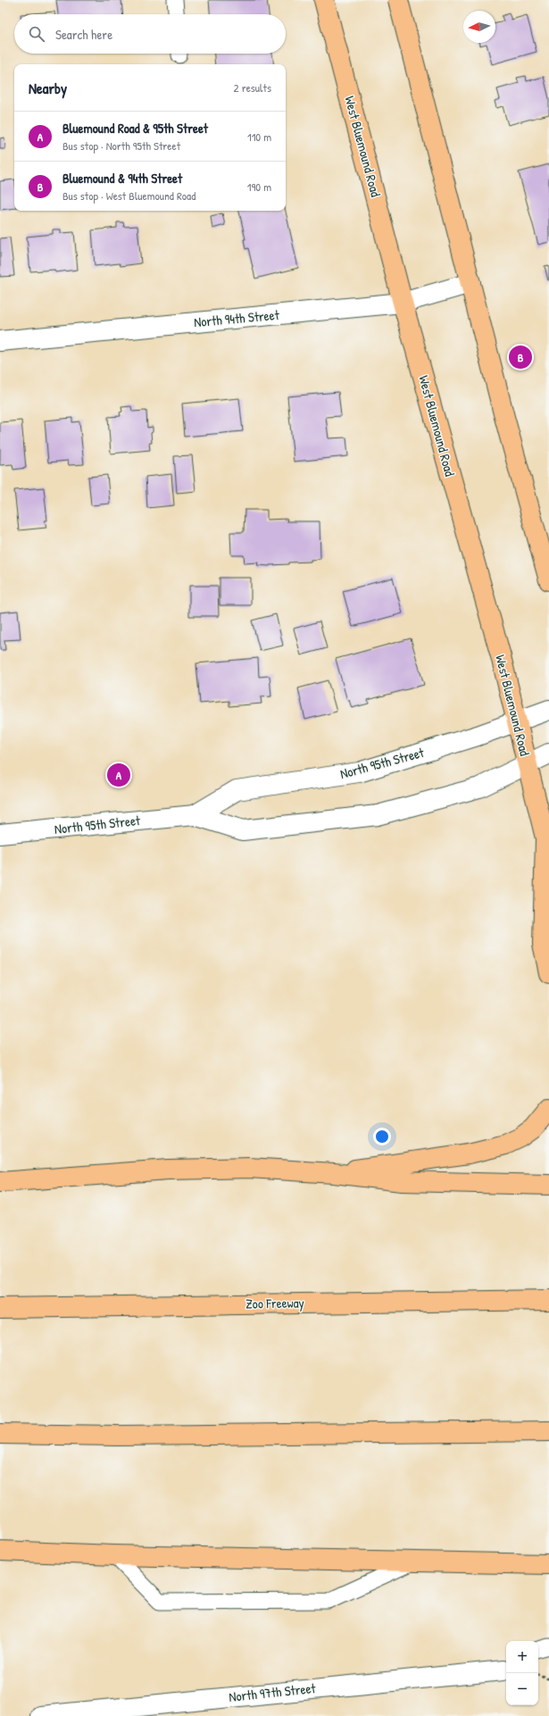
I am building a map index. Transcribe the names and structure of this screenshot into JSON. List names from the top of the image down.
{
  "streets": {
    "main road": ["West Bluemound Road", "Zoo Freeway"],
    "street": ["North 94th Street", "North 95th Street", "North 97th Street"]
  },
  "crossings": [
    ["West Bluemound Road", "North 94th Street"],
    ["West Bluemound Road", "North 95th Street"]
  ],
  "north": "left",
  "page": {
    "search": "Search here",
    "heading": ["Nearby", "2 results"],
    "list": [
      {
        "mark": "A",
        "name": "Bluemound Road & 95th Street",
        "note": "Bus stop · North 95th Street",
        "value": "110 m"
      },
      {
        "mark": "B",
        "name": "Bluemound & 94th Street",
        "note": "Bus stop · West Bluemound Road",
        "value": "190 m"
      }
    ],
    "pins": ["B", "A"],
    "map_buttons": ["+", "−"]
  }
}
